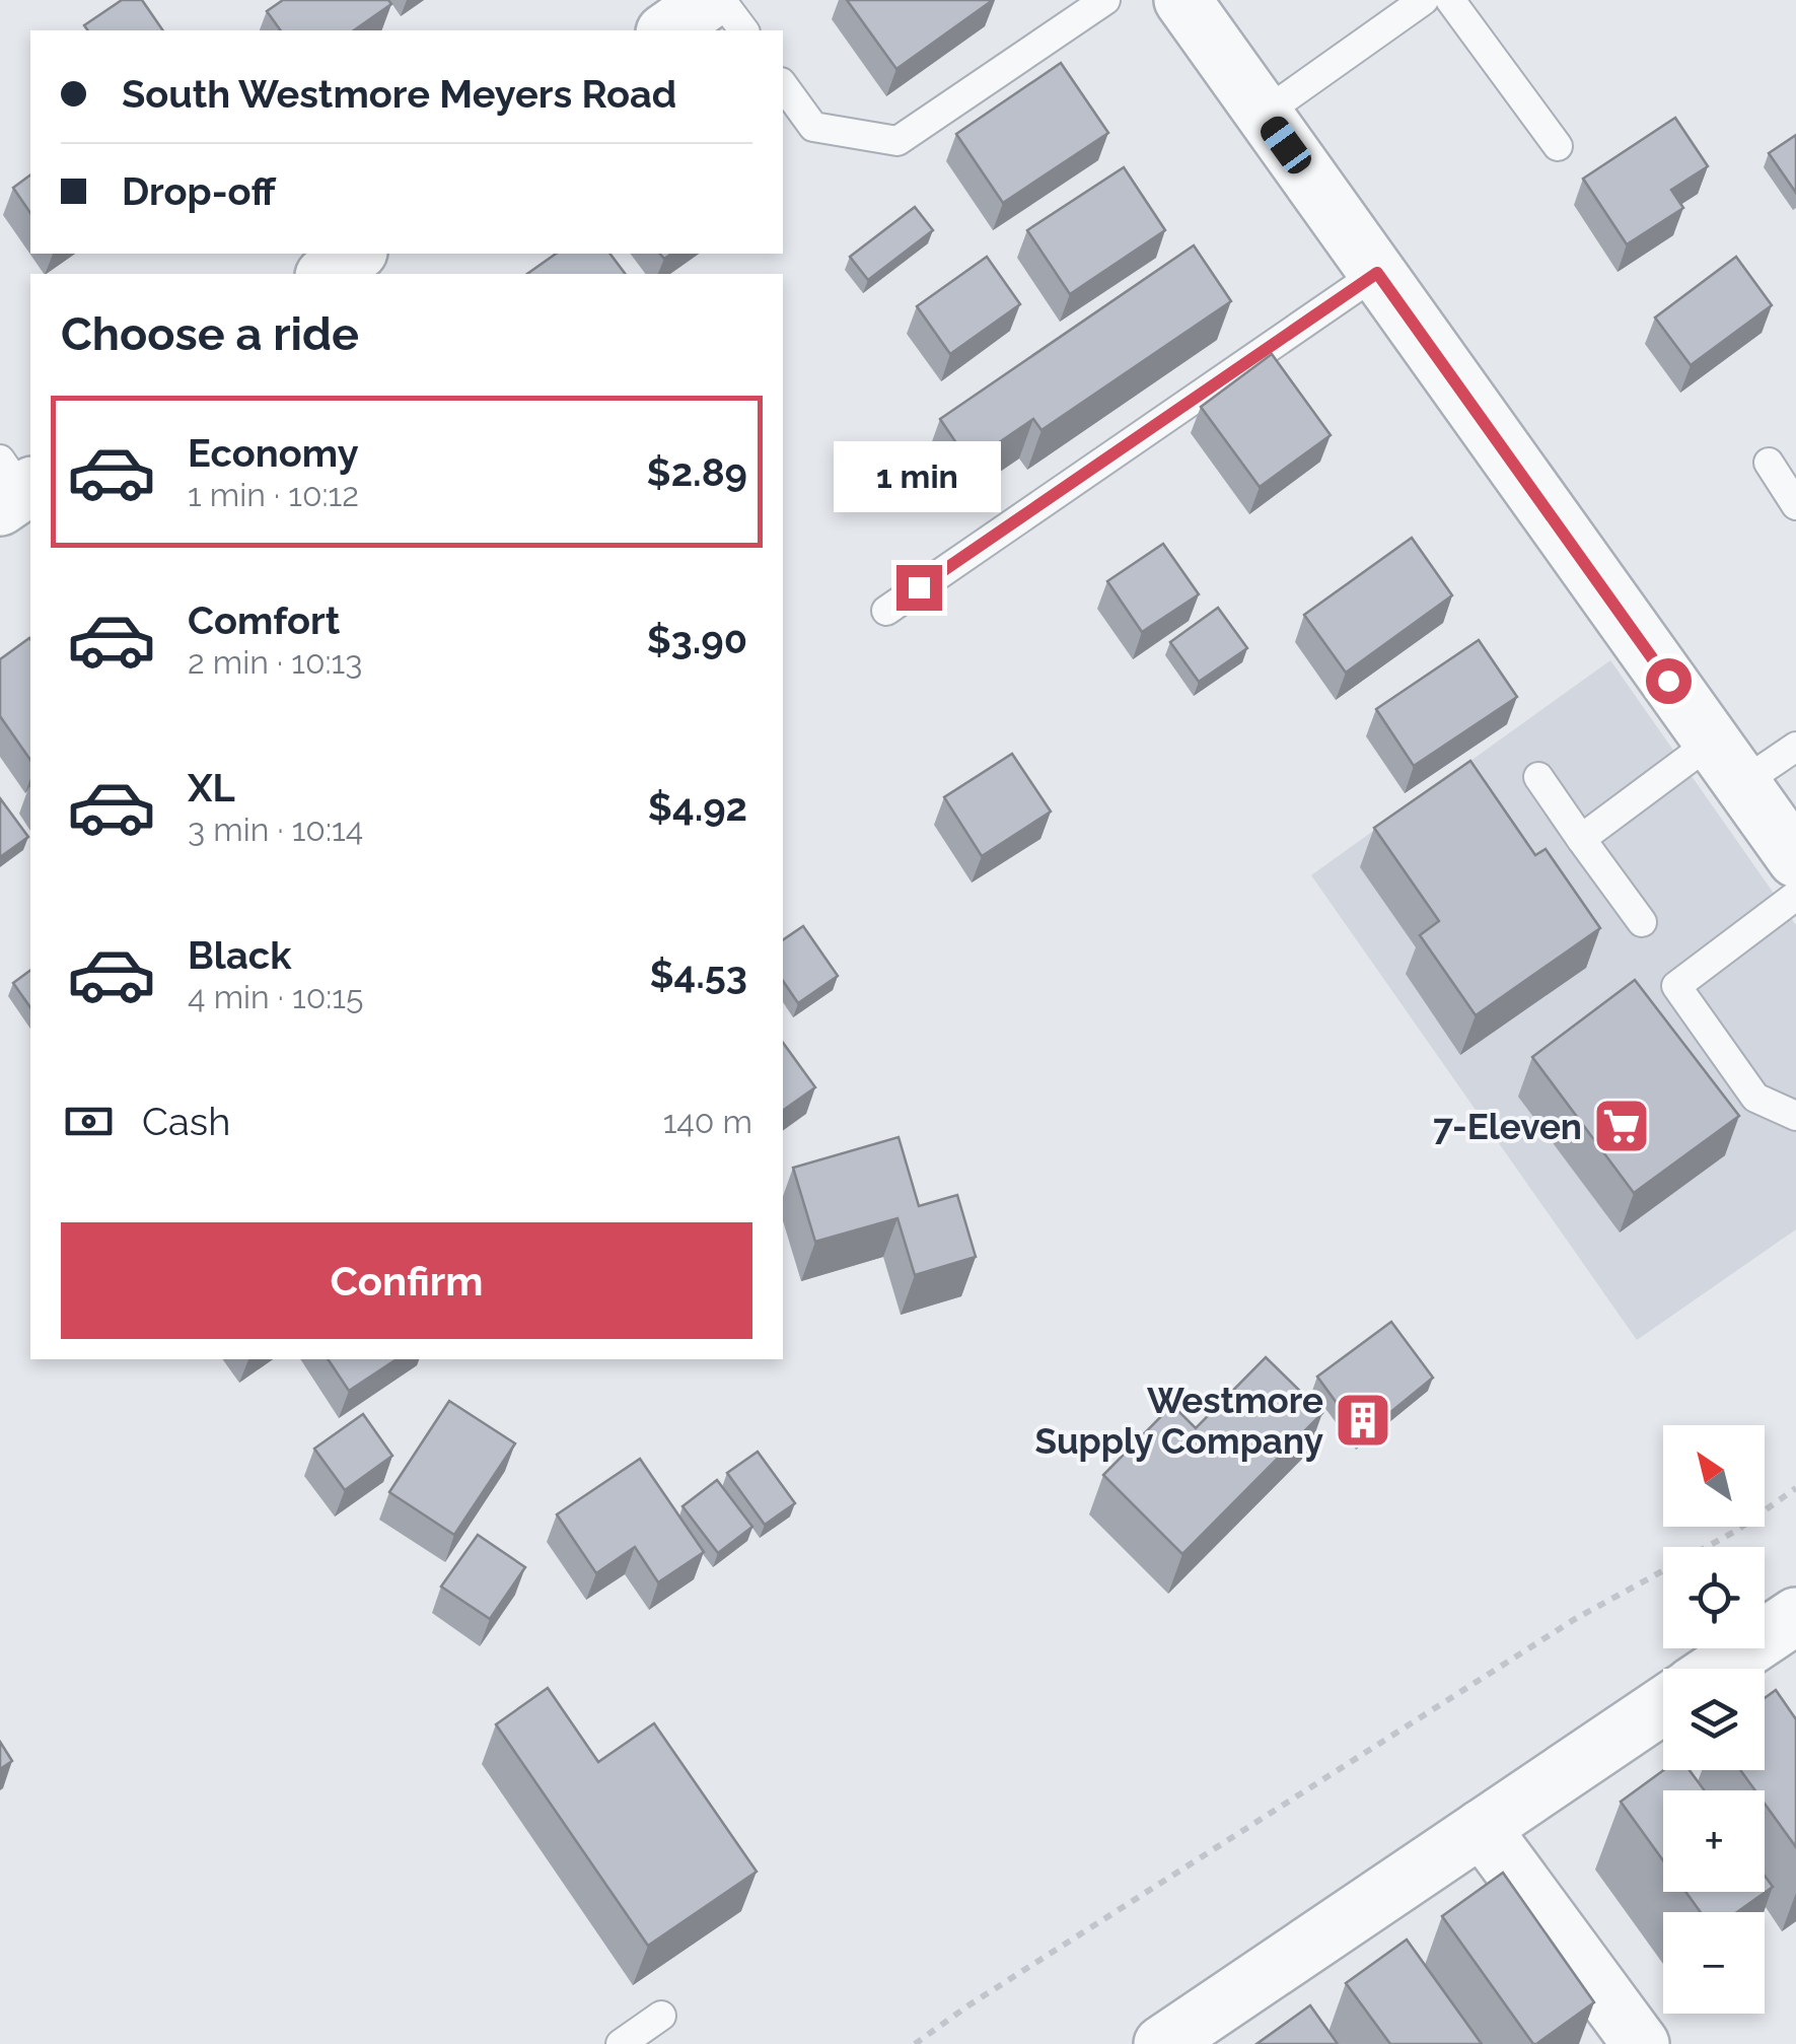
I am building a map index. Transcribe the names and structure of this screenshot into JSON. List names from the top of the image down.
{
  "places": {
    "supermarket": ["7-Eleven"],
    "building": ["Westmore Supply Company"]
  },
  "north": "top left",
  "page": {
    "banner": ["South Westmore Meyers Road", "Drop-off"],
    "heading": "Choose a ride",
    "list": [
      {
        "name": "Economy",
        "note": "1 min · 10:12",
        "value": "$2.89"
      },
      {
        "name": "Comfort",
        "note": "2 min · 10:13",
        "value": "$3.90"
      },
      {
        "name": "XL",
        "note": "3 min · 10:14",
        "value": "$4.92"
      },
      {
        "name": "Black",
        "note": "4 min · 10:15",
        "value": "$4.53"
      }
    ],
    "bubble": "1 min",
    "pay": ["Cash", "140 m"],
    "buttons": "Confirm",
    "map_buttons": ["+", "−"]
  }
}
